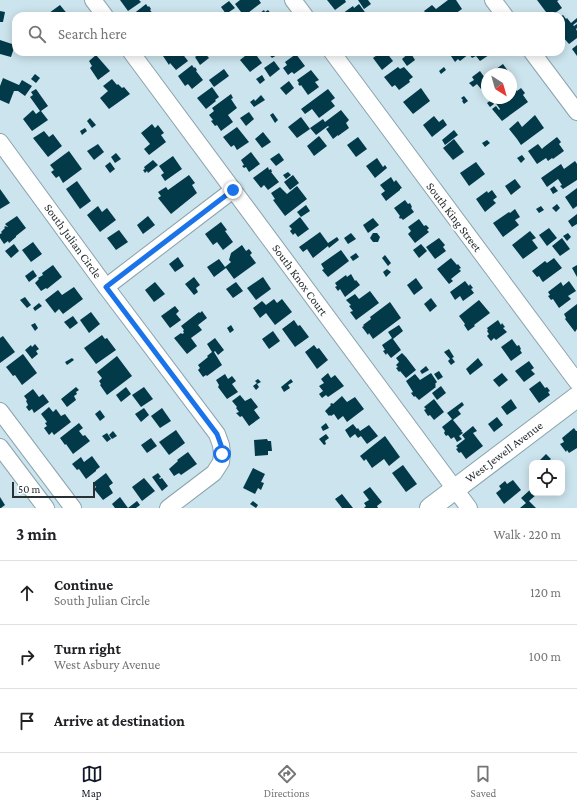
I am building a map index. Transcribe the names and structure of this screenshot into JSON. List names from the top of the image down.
{
  "streets": {
    "main road": ["West Jewell Avenue"],
    "street": ["South King Street", "South Julian Circle", "South Knox Court"]
  },
  "crossings": [
    ["South Knox Court", "West Jewell Avenue"]
  ],
  "scale_bar": "50 m",
  "north": "bottom right",
  "page": {
    "search": "Search here",
    "scale": "50 m",
    "heading": ["3 min", "Walk · 220 m"],
    "list": [
      ["Continue", "South Julian Circle", "120 m"],
      ["Turn right", "West Asbury Avenue", "100 m"],
      "Arrive at destination"
    ],
    "nav": ["Map", "Directions", "Saved"]
  }
}
